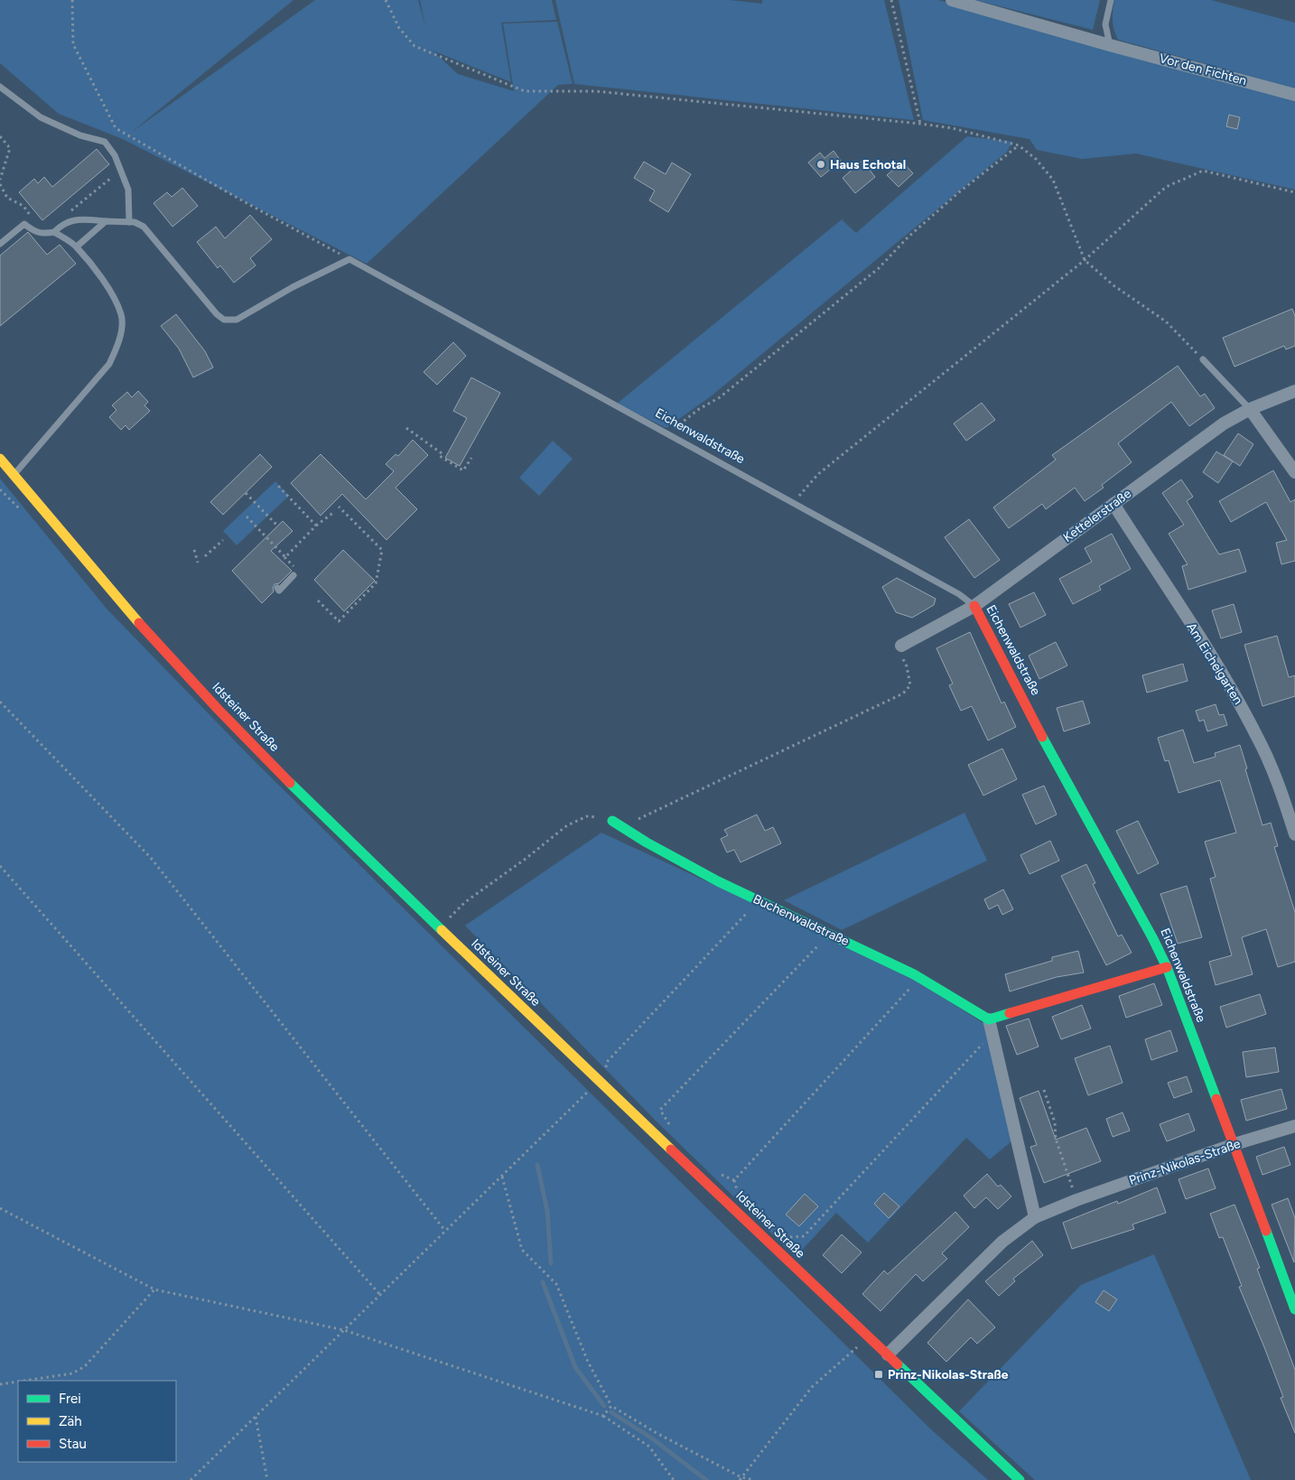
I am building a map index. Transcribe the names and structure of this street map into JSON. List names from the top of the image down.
{
  "streets": {
    "street": [
      "Vor den Fichten",
      "Eichenwaldstraße",
      "Kettelerstraße",
      "Am Eichelgarten",
      "Idsteiner Straße",
      "Buchenwaldstraße",
      "Prinz-Nikolas-Straße"
    ]
  },
  "crossings": [
    ["Eichenwaldstraße", "Kettelerstraße"],
    ["Eichenwaldstraße", "Prinz-Nikolas-Straße"],
    ["Kettelerstraße", "Am Eichelgarten"],
    ["Idsteiner Straße", "Prinz-Nikolas-Straße"]
  ],
  "places": {
    "other": ["Haus Echotal"],
    "transit": ["Prinz-Nikolas-Straße"]
  },
  "legend": ["Frei", "Zäh", "Stau"]
}
